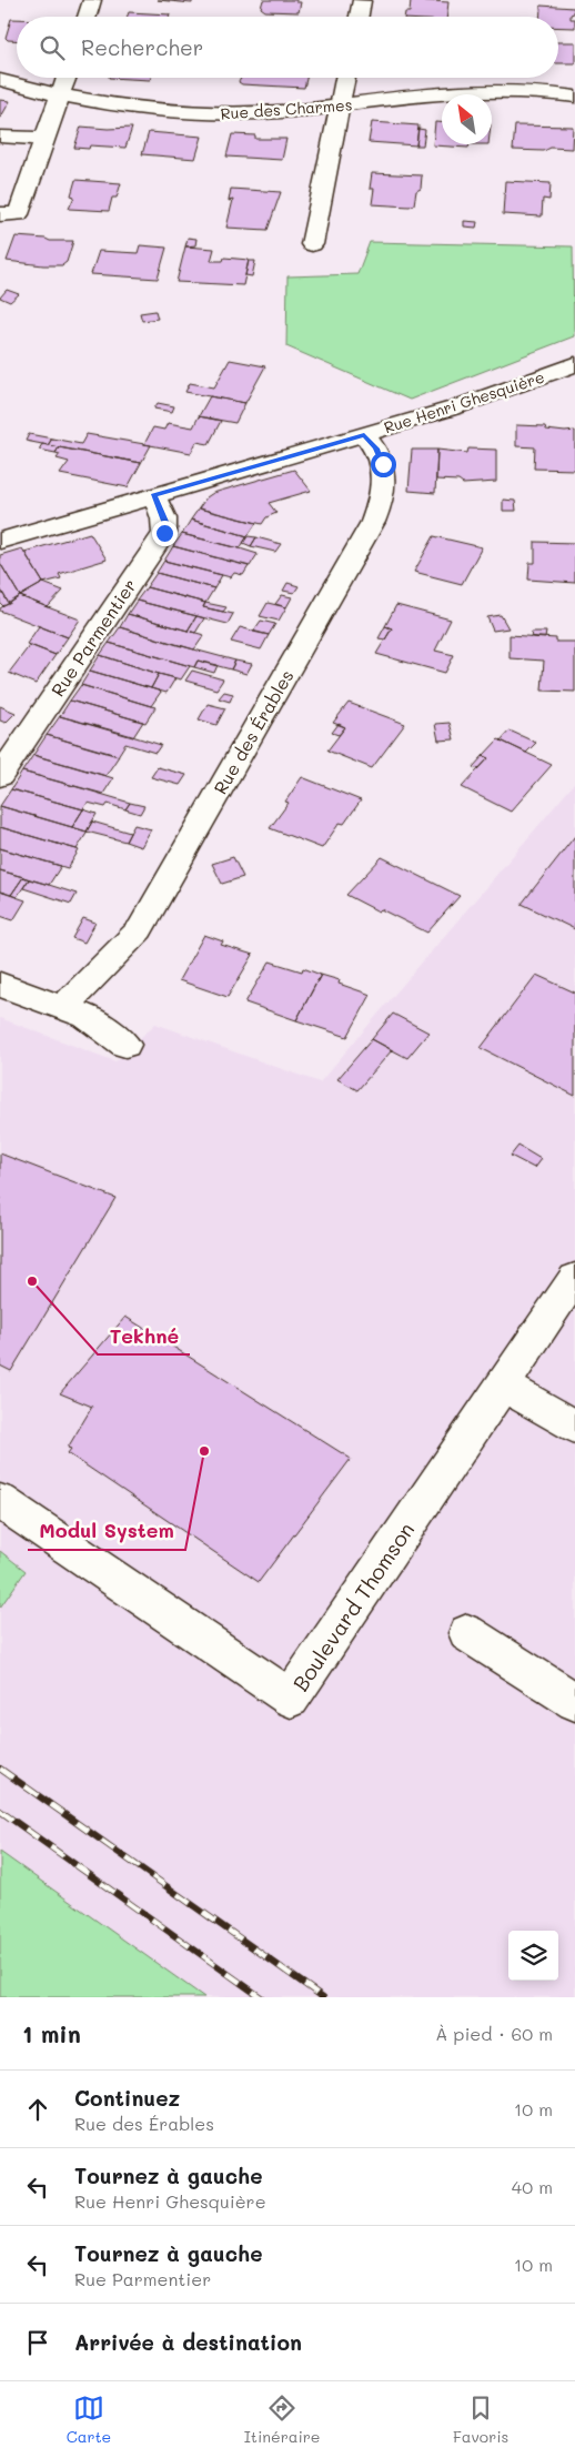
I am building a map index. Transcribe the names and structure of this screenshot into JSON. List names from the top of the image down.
{
  "streets": {
    "street": [
      "Rue des Charmes",
      "Rue Henri Ghesquière",
      "Rue Parmentier",
      "Rue des Érables",
      "Boulevard Thomson"
    ]
  },
  "crossings": [
    ["Rue Henri Ghesquière", "Rue Parmentier"],
    ["Rue Henri Ghesquière", "Rue des Érables"]
  ],
  "places": ["Tekhné", "Modul System"],
  "north": "top left",
  "page": {
    "search": "Rechercher",
    "heading": ["1 min", "À pied · 60 m"],
    "list": [
      ["Continuez", "Rue des Érables", "10 m"],
      ["Tournez à gauche", "Rue Henri Ghesquière", "40 m"],
      ["Tournez à gauche", "Rue Parmentier", "10 m"],
      "Arrivée à destination"
    ],
    "nav": ["Carte", "Itinéraire", "Favoris"]
  }
}
